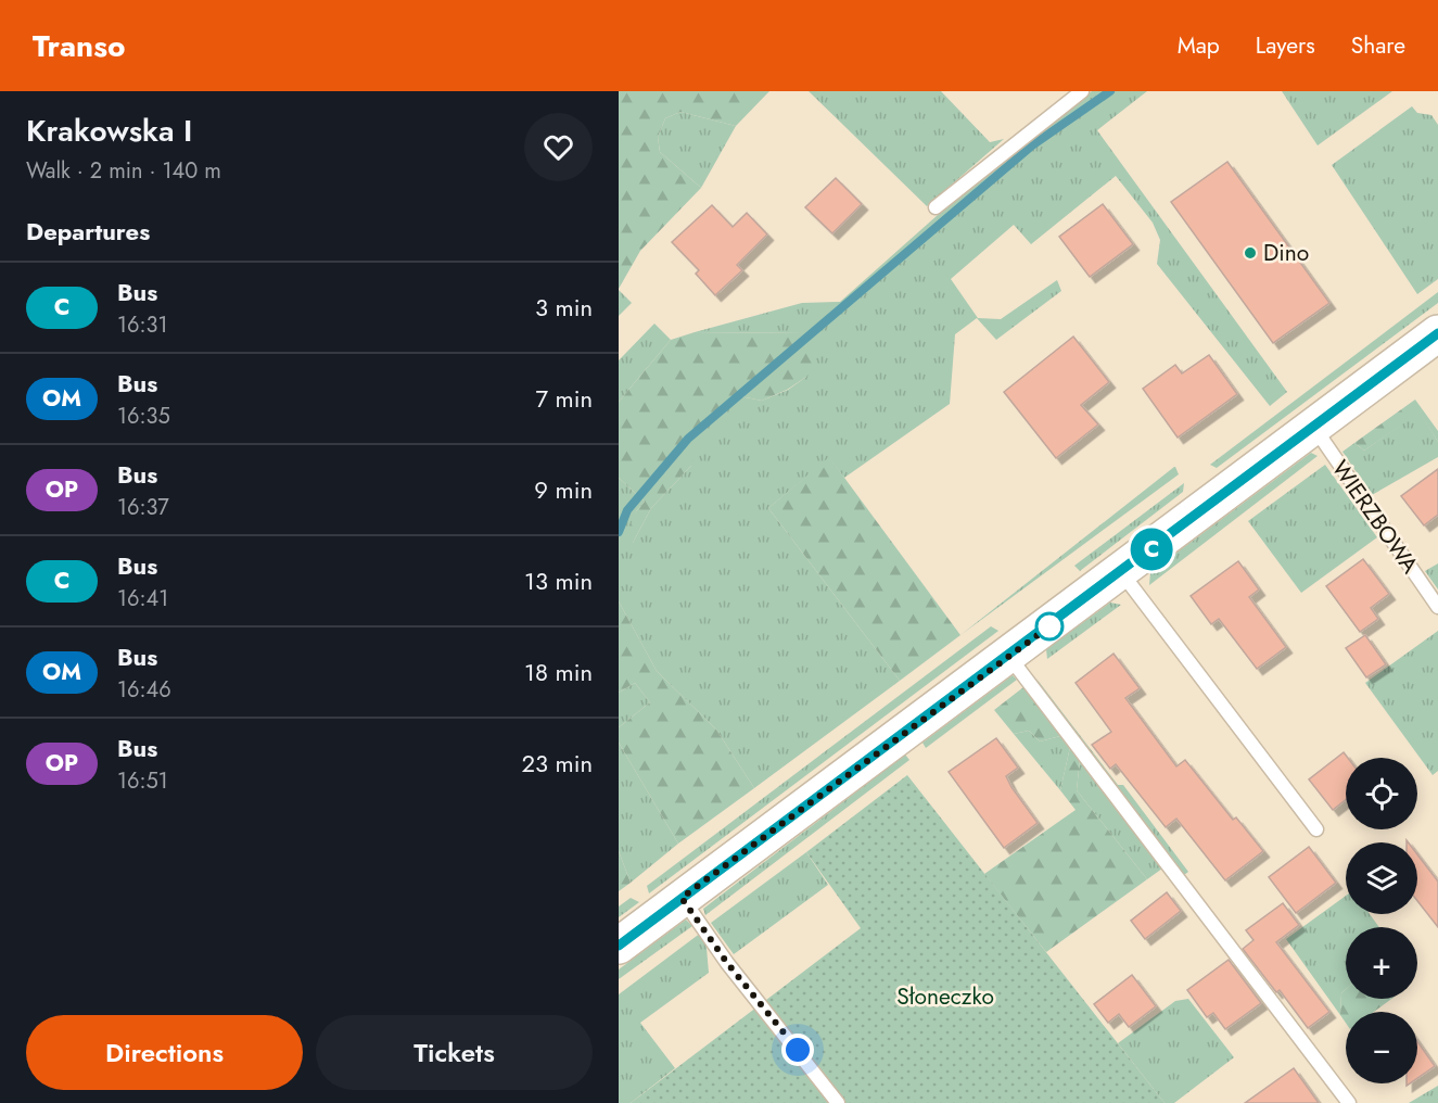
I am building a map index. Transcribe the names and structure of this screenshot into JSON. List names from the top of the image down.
{
  "streets": {
    "lane": ["WIERZBOWA"]
  },
  "parks": ["Słoneczko"],
  "places": ["Dino"],
  "lines": ["bus line C"],
  "page": {
    "header": "Transo",
    "nav": ["Map", "Layers", "Share"],
    "heading": [
      ["Krakowska I", "Walk · 2 min · 140 m"],
      "Departures"
    ],
    "on_map": "C",
    "list": [
      {
        "mark": "C",
        "name": "Bus",
        "note": "16:31",
        "value": "3 min"
      },
      {
        "mark": "OM",
        "name": "Bus",
        "note": "16:35",
        "value": "7 min"
      },
      {
        "mark": "OP",
        "name": "Bus",
        "note": "16:37",
        "value": "9 min"
      },
      {
        "mark": "C",
        "name": "Bus",
        "note": "16:41",
        "value": "13 min"
      },
      {
        "mark": "OM",
        "name": "Bus",
        "note": "16:46",
        "value": "18 min"
      },
      {
        "mark": "OP",
        "name": "Bus",
        "note": "16:51",
        "value": "23 min"
      }
    ],
    "map_buttons": ["+", "−"],
    "buttons": ["Directions", "Tickets"]
  }
}
